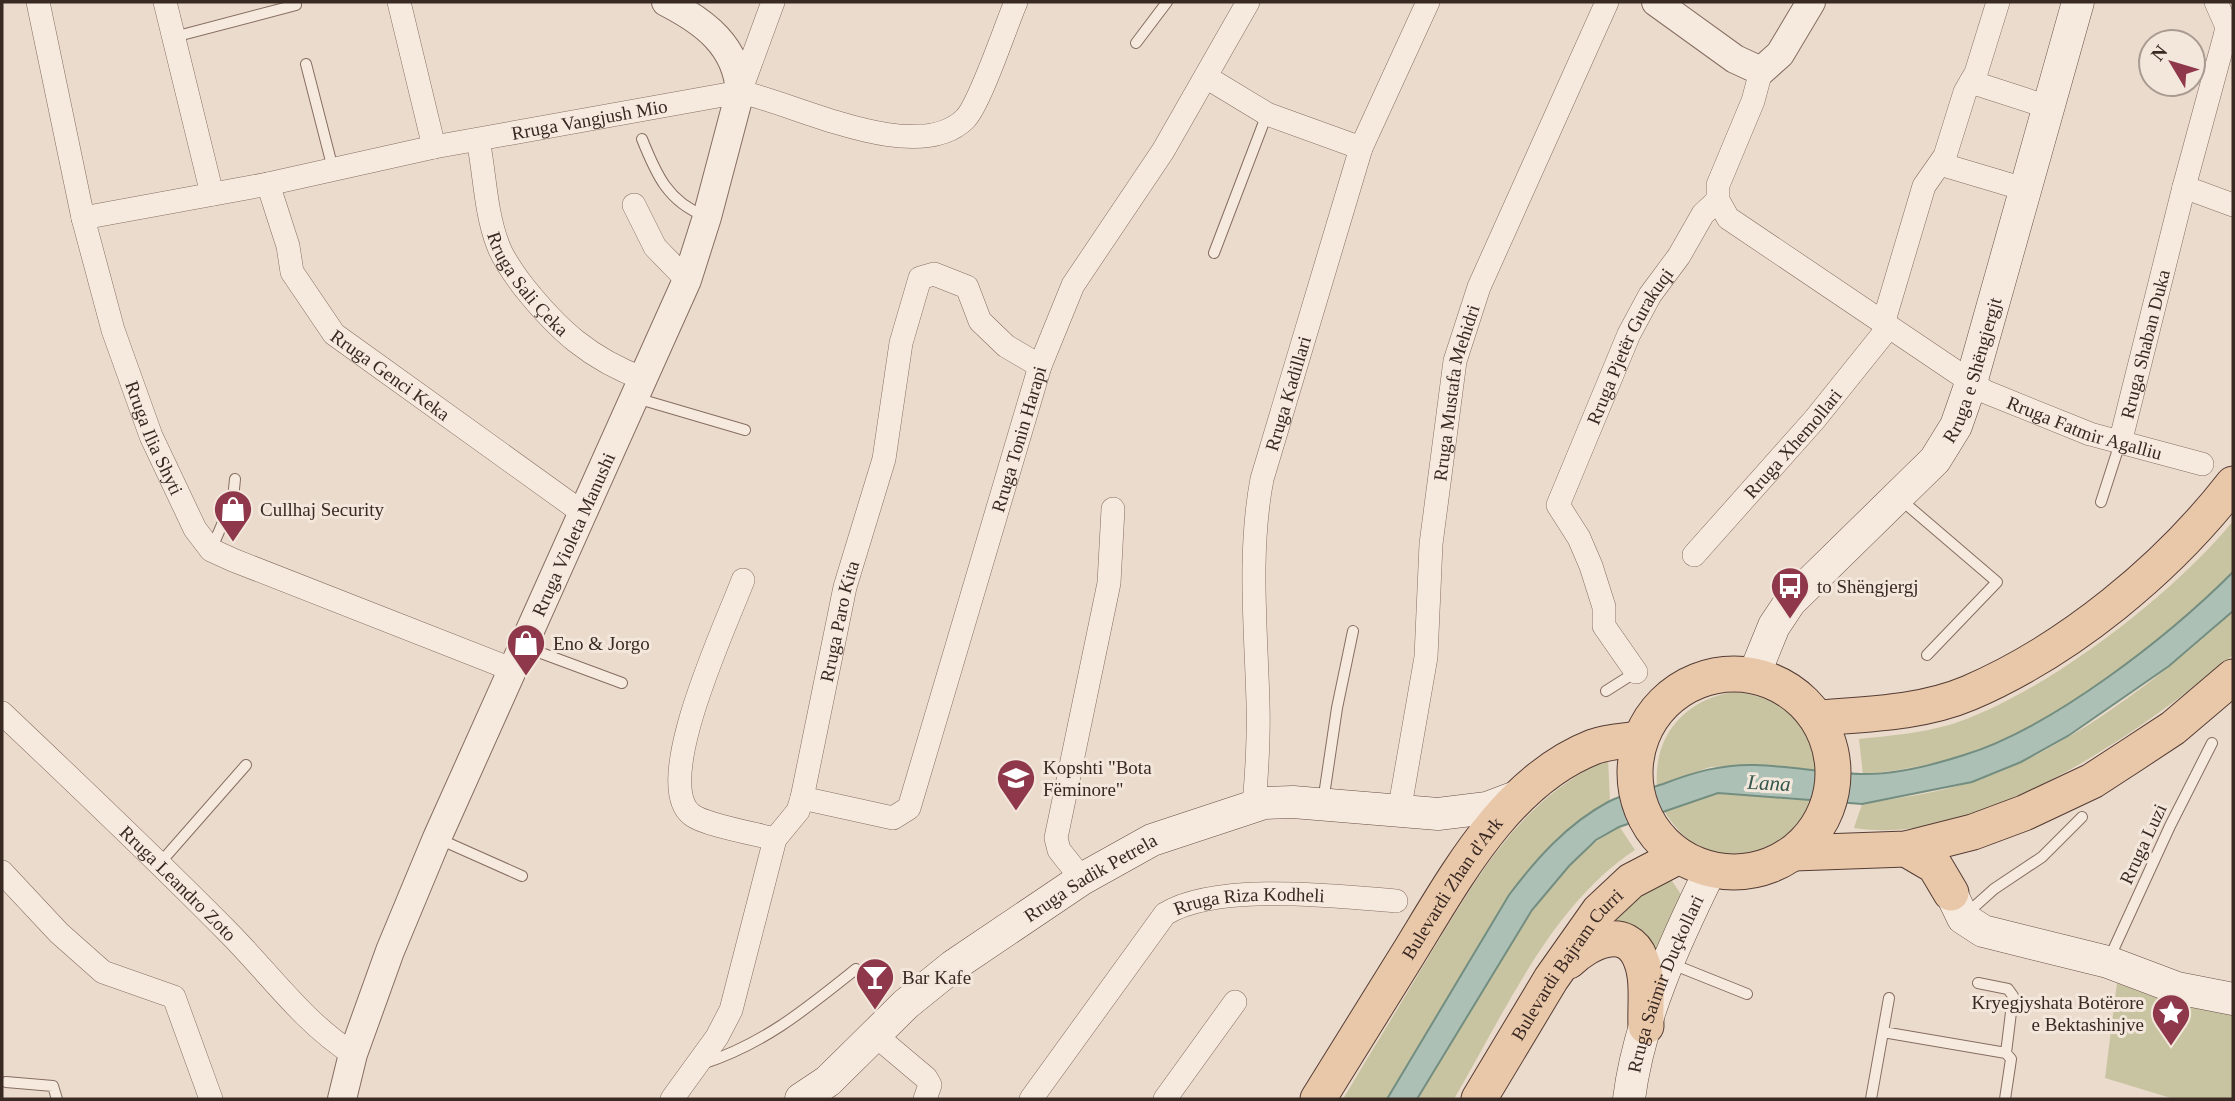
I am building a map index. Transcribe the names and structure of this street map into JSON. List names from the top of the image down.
{
  "streets": {
    "main road": [
      "Rruga e Shëngjergjt",
      "Rruga Sadik Petrela",
      "Bulevardi Zhan d'Ark",
      "Bulevardi Bajram Curri",
      "Rruga Saimir Duçkollari"
    ],
    "street": [
      "Rruga Vangjush Mio",
      "Rruga Sali Çeka",
      "Rruga Shaban Duka",
      "Rruga Pjetër Gurakuqi",
      "Rruga Genci Keka",
      "Rruga Kadillari",
      "Rruga Mustafa Mehidri",
      "Rruga Fatmir Agalliu",
      "Rruga Ilia Shyti",
      "Rruga Tonin Harapi",
      "Rruga Xhemollari",
      "Rruga Violeta Manushi",
      "Rruga Paro Kita",
      "Rruga Leandro Zoto",
      "Rruga Riza Kodheli"
    ],
    "lane": ["Rruga Luzi"]
  },
  "crossings": [
    ["Rruga Vangjush Mio", "Rruga Sali Çeka"],
    ["Rruga Vangjush Mio", "Rruga Genci Keka"],
    ["Rruga Vangjush Mio", "Rruga Ilia Shyti"],
    ["Rruga Vangjush Mio", "Rruga Violeta Manushi"],
    ["Rruga Sali Çeka", "Rruga Violeta Manushi"],
    ["Rruga Shaban Duka", "Rruga Fatmir Agalliu"],
    ["Rruga e Shëngjergjt", "Rruga Fatmir Agalliu"],
    ["Rruga e Shëngjergjt", "Bulevardi Zhan d'Ark"],
    ["Rruga e Shëngjergjt", "Bulevardi Bajram Curri"],
    ["Rruga e Shëngjergjt", "Rruga Saimir Duçkollari"],
    ["Rruga Genci Keka", "Rruga Violeta Manushi"],
    ["Rruga Kadillari", "Rruga Sadik Petrela"],
    ["Rruga Mustafa Mehidri", "Rruga Sadik Petrela"],
    ["Rruga Tonin Harapi", "Rruga Paro Kita"],
    ["Rruga Violeta Manushi", "Rruga Leandro Zoto"],
    ["Rruga Sadik Petrela", "Bulevardi Zhan d'Ark"],
    ["Bulevardi Zhan d'Ark", "Bulevardi Bajram Curri"],
    ["Bulevardi Zhan d'Ark", "Rruga Saimir Duçkollari"],
    ["Bulevardi Bajram Curri", "Rruga Saimir Duçkollari"]
  ],
  "water": ["Lana"],
  "places": {
    "shop": ["Cullhaj Security", "Eno & Jorgo"],
    "bus stop": ["to Shëngjergj"],
    "school or university": ["Kopshti \"Bota Fëminore\""],
    "bar": ["Bar Kafe"],
    "place": ["Kryegjyshata Botërore e Bektashinjve"]
  },
  "north": "top left"
}
